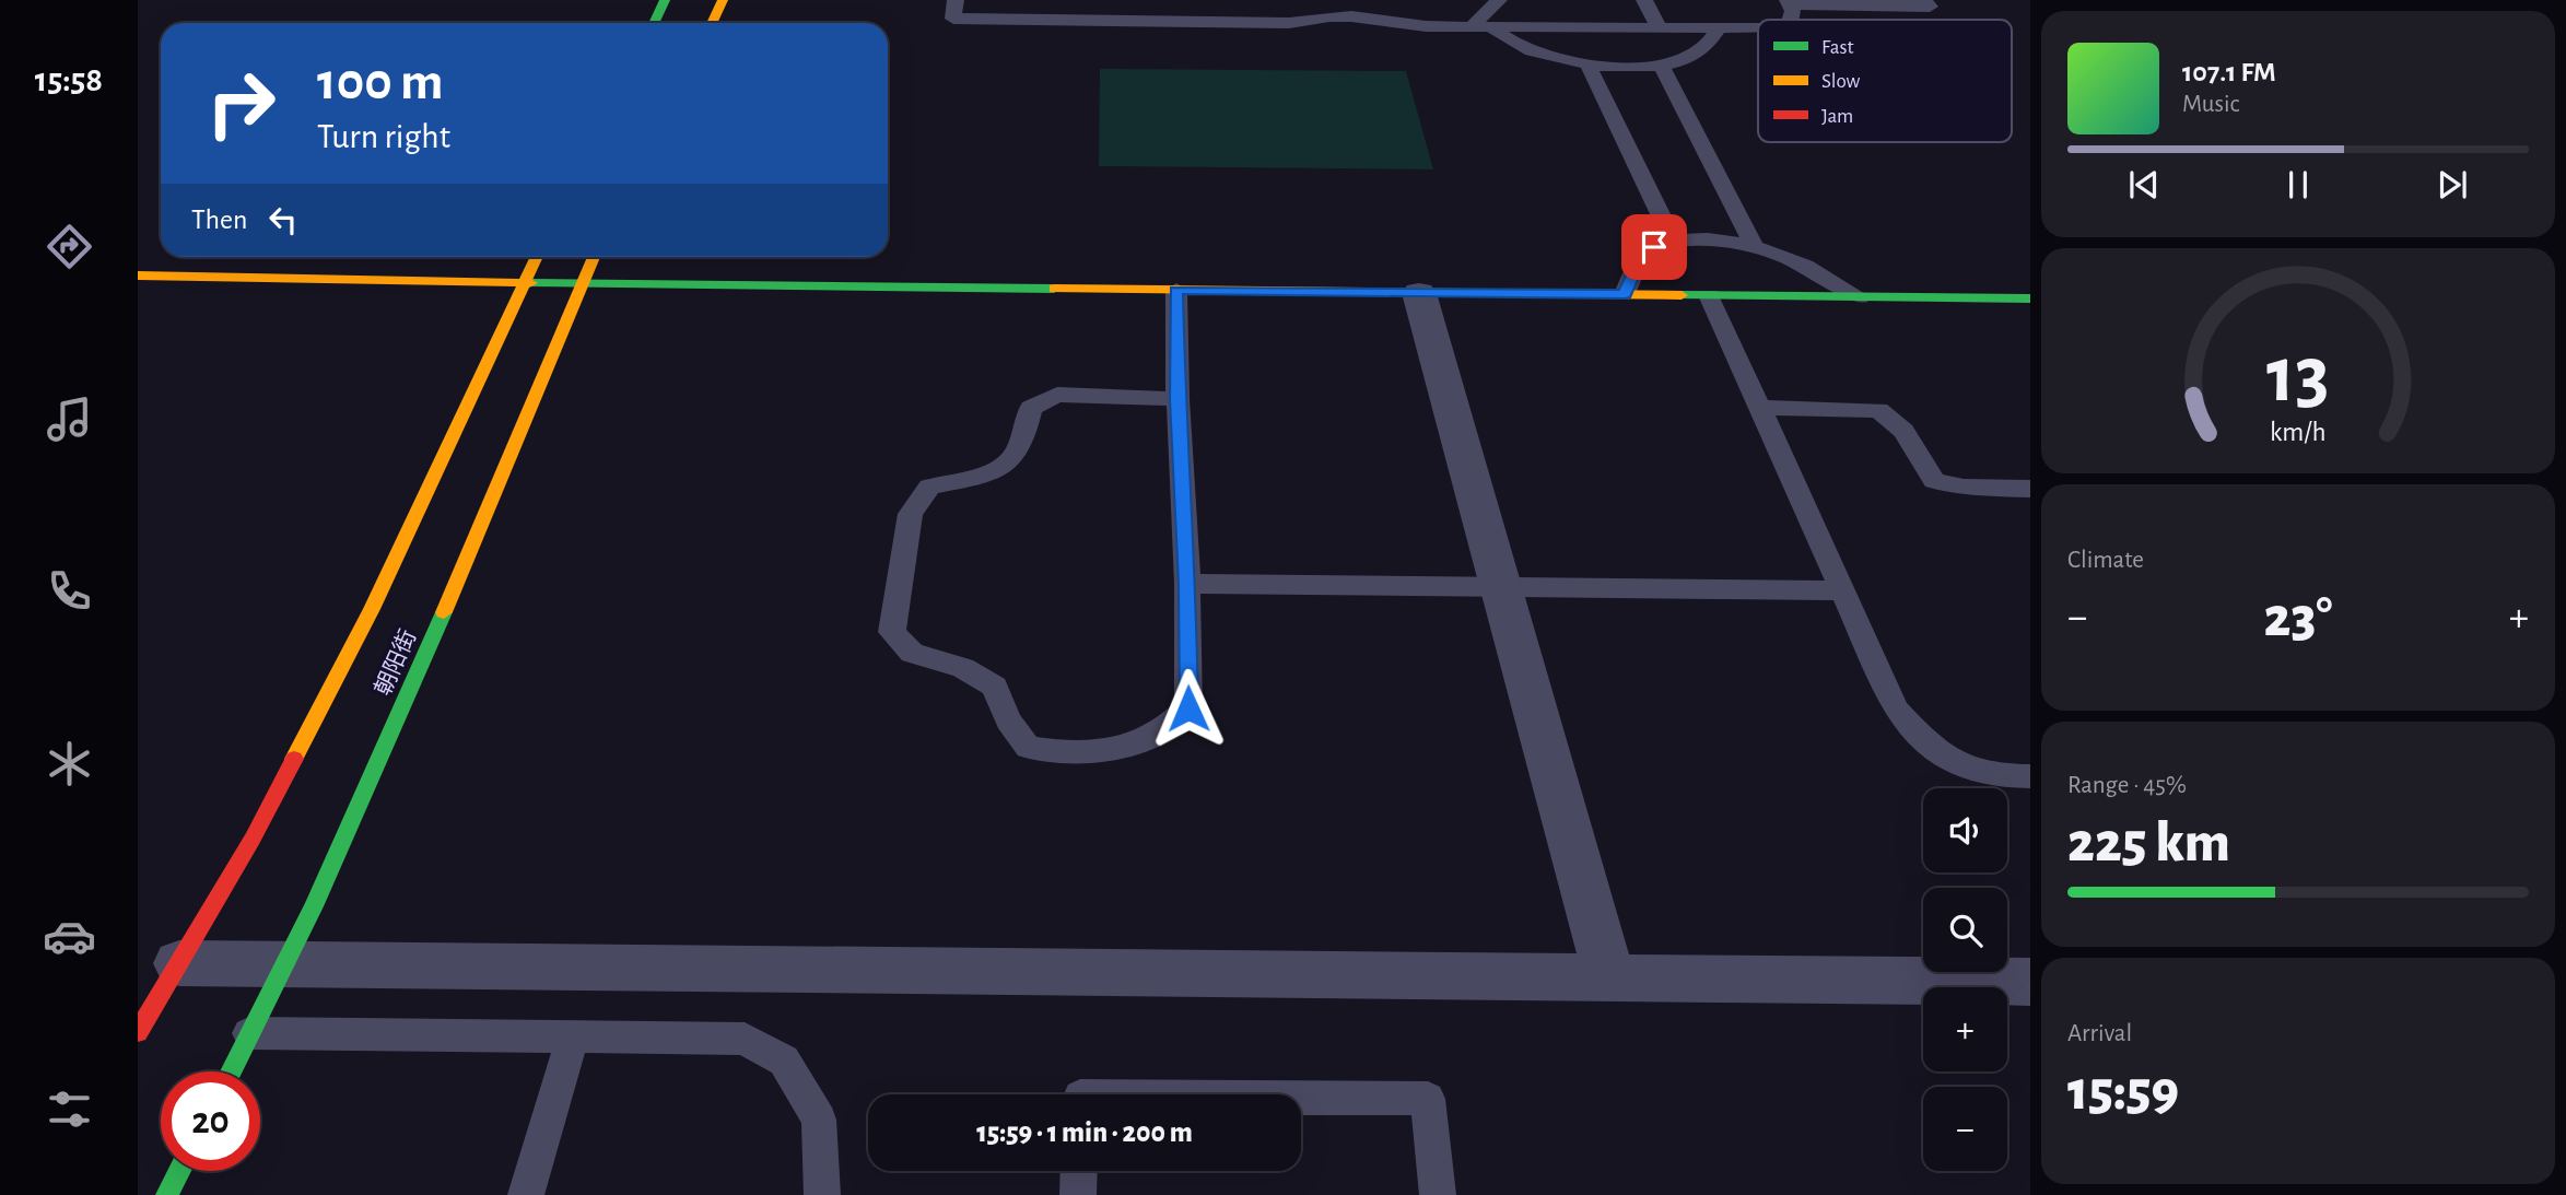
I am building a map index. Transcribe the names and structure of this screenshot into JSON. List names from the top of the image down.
{
  "streets": {
    "street": ["朝阳街"]
  },
  "legend": ["Fast", "Slow", "Jam"],
  "page": {
    "tabs": "15:58",
    "turn": ["100 m", "Turn right"],
    "song": ["107.1 FM", "Music"],
    "then": "Then",
    "tile": [
      "Climate",
      ["Range · 45%", "225 km"],
      ["Arrival", "15:59"]
    ],
    "heat": ["−", "23°", "+"],
    "map_buttons": ["+", "−"],
    "limit": "20",
    "trip": "15:59 · 1 min · 200 m",
    "gauge": ["13", "km/h"]
  }
}
